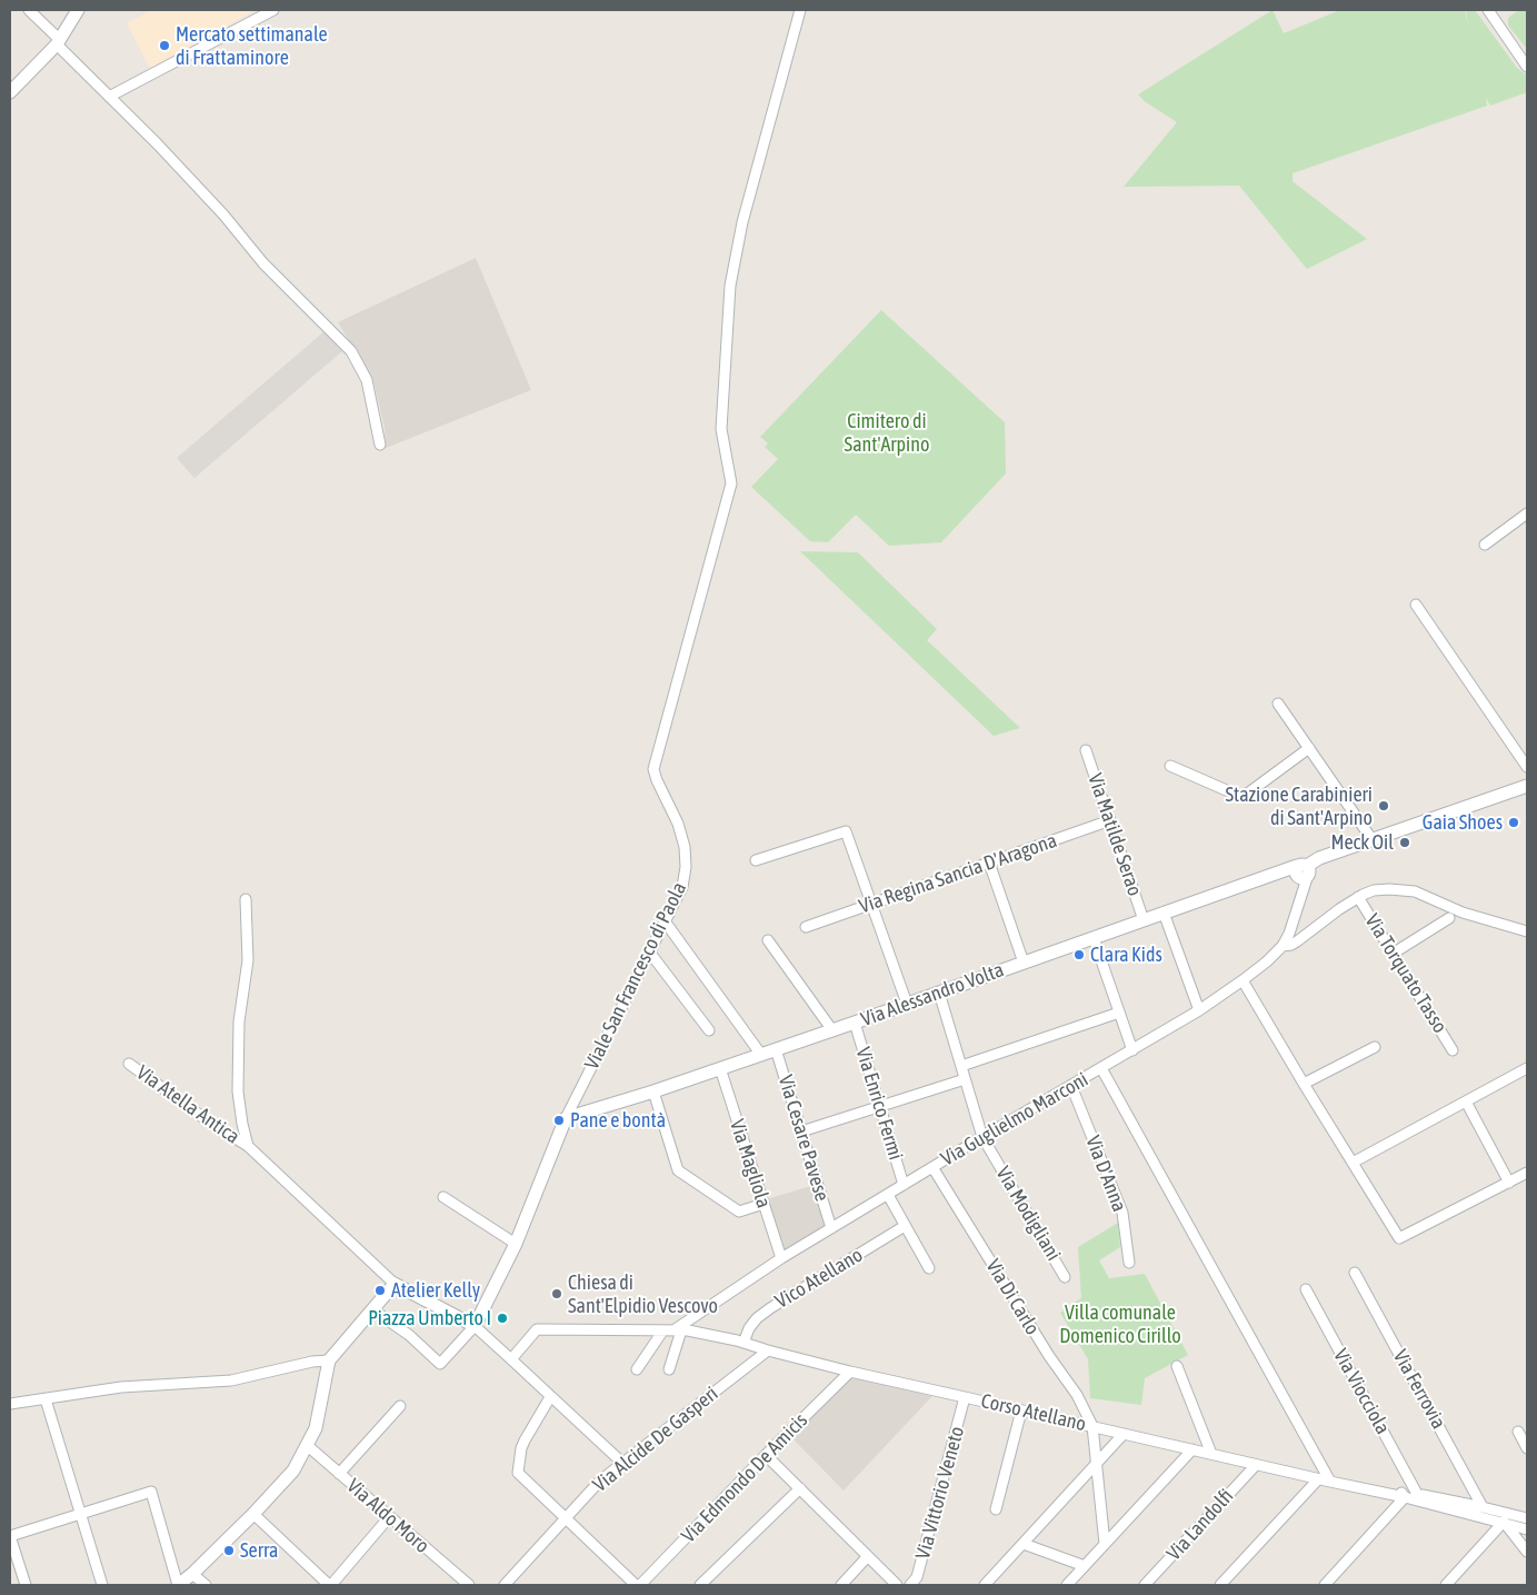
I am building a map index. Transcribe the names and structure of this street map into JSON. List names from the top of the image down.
{
  "streets": {
    "street": [
      "Via Matilde Serao",
      "Via Regina Sancia D'Aragona",
      "Via Torquato Tasso",
      "Viale San Francesco di Paola",
      "Via Alessandro Volta",
      "Via Enrico Fermi",
      "Via Atella Antica",
      "Via Guglielmo Marconi",
      "Via Cesare Pavese",
      "Via Magliola",
      "Via D'Anna",
      "Via Modigliani",
      "Vico Atellano",
      "Via Di Carlo",
      "Via Ferrovia",
      "Via Viocciola",
      "Corso Atellano",
      "Via Alcide De Gasperi",
      "Via Edmondo De Amicis",
      "Via Vittorio Veneto",
      "Via Aldo Moro",
      "Via Landolfi"
    ]
  },
  "crossings": [
    ["Via Matilde Serao", "Via Regina Sancia D'Aragona"],
    ["Via Matilde Serao", "Via Alessandro Volta"],
    ["Viale San Francesco di Paola", "Via Alessandro Volta"],
    ["Via Alessandro Volta", "Via Enrico Fermi"],
    ["Via Alessandro Volta", "Via Guglielmo Marconi"],
    ["Via Alessandro Volta", "Via Cesare Pavese"],
    ["Via Alessandro Volta", "Via Magliola"],
    ["Via Alessandro Volta", "Via Modigliani"],
    ["Via Enrico Fermi", "Via Guglielmo Marconi"],
    ["Via Guglielmo Marconi", "Via Cesare Pavese"],
    ["Via Guglielmo Marconi", "Via Magliola"],
    ["Via Guglielmo Marconi", "Via D'Anna"],
    ["Via Guglielmo Marconi", "Via Modigliani"],
    ["Via Guglielmo Marconi", "Via Di Carlo"],
    ["Via Guglielmo Marconi", "Corso Atellano"],
    ["Vico Atellano", "Corso Atellano"],
    ["Via Di Carlo", "Corso Atellano"],
    ["Corso Atellano", "Via Alcide De Gasperi"],
    ["Corso Atellano", "Via Edmondo De Amicis"],
    ["Corso Atellano", "Via Vittorio Veneto"],
    ["Corso Atellano", "Via Landolfi"]
  ],
  "parks": ["Cimitero di Sant'Arpino", "Villa comunale Domenico Cirillo"],
  "places": [
    "Mercato settimanale di Frattaminore",
    "Stazione Carabinieri di Sant'Arpino",
    "Gaia Shoes",
    "Meck Oil",
    "Clara Kids",
    "Pane e bontà",
    "Atelier Kelly",
    "Chiesa di Sant'Elpidio Vescovo",
    "Piazza Umberto I",
    "Serra"
  ]
}
